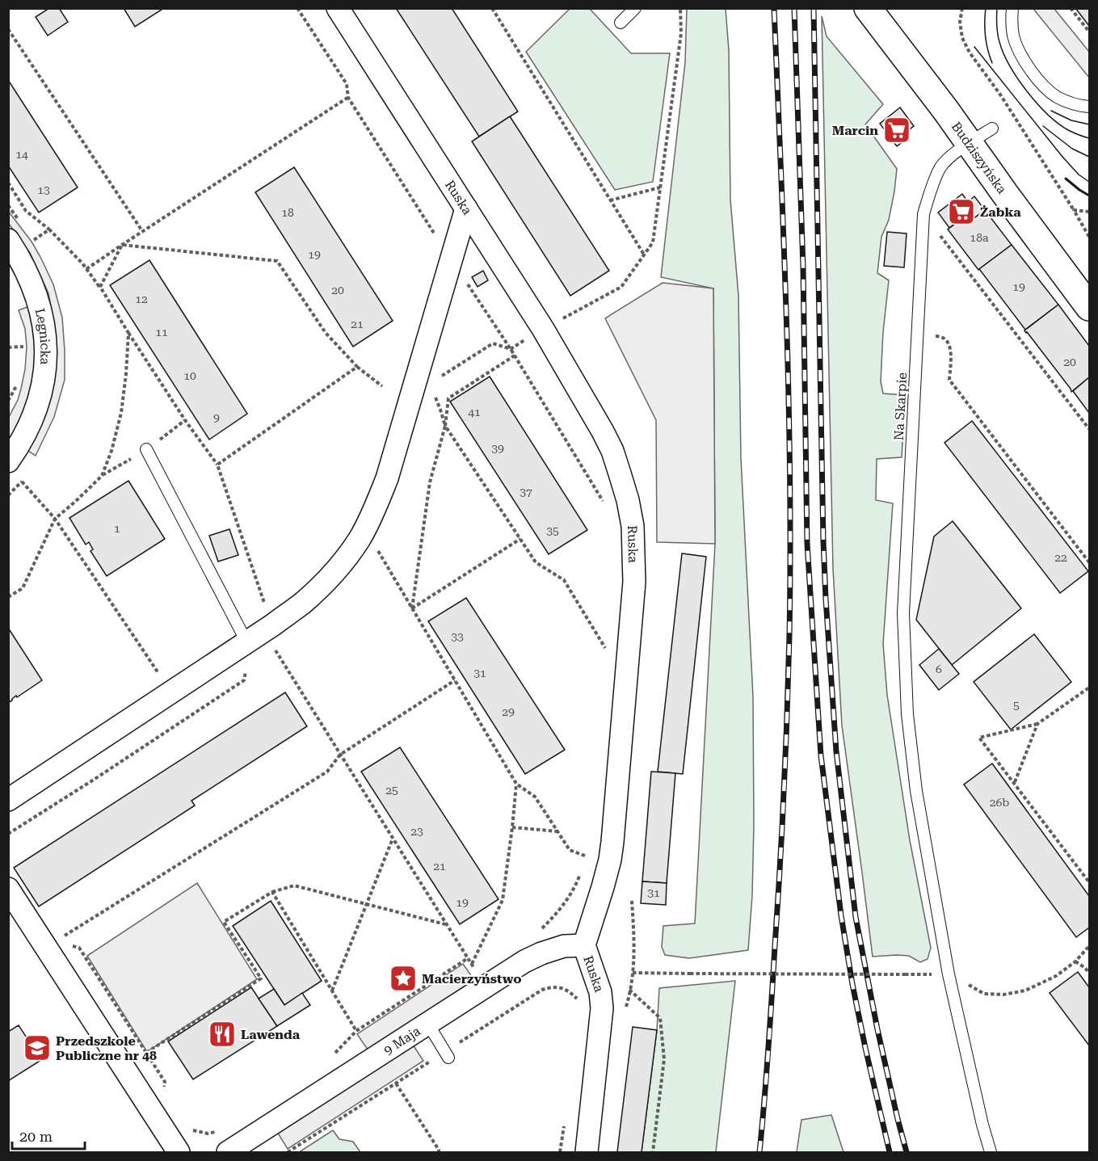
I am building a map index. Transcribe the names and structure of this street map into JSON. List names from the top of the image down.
{
  "streets": {
    "street": [
      "Budziszyńska",
      "Ruska",
      "Legnicka",
      "9 Maja"
    ],
    "lane": ["Na Skarpie"]
  },
  "crossings": [
    ["Budziszyńska", "Na Skarpie"],
    ["Ruska", "9 Maja"]
  ],
  "places": {
    "supermarket": ["Marcin", "Żabka"],
    "place": ["Macierzyństwo"],
    "restaurant": ["Lawenda"],
    "school or university": ["Przedszkole Publiczne nr 48"]
  },
  "house_numbers": [
    "14",
    "13",
    "18",
    "18a",
    "19",
    "19",
    "20",
    "12",
    "21",
    "11",
    "20",
    "10",
    "41",
    "9",
    "39",
    "37",
    "1",
    "35",
    "22",
    "33",
    "6",
    "31",
    "5",
    "29",
    "25",
    "26b",
    "23",
    "21",
    "31",
    "19"
  ],
  "scale_bar": "20 m"
}
